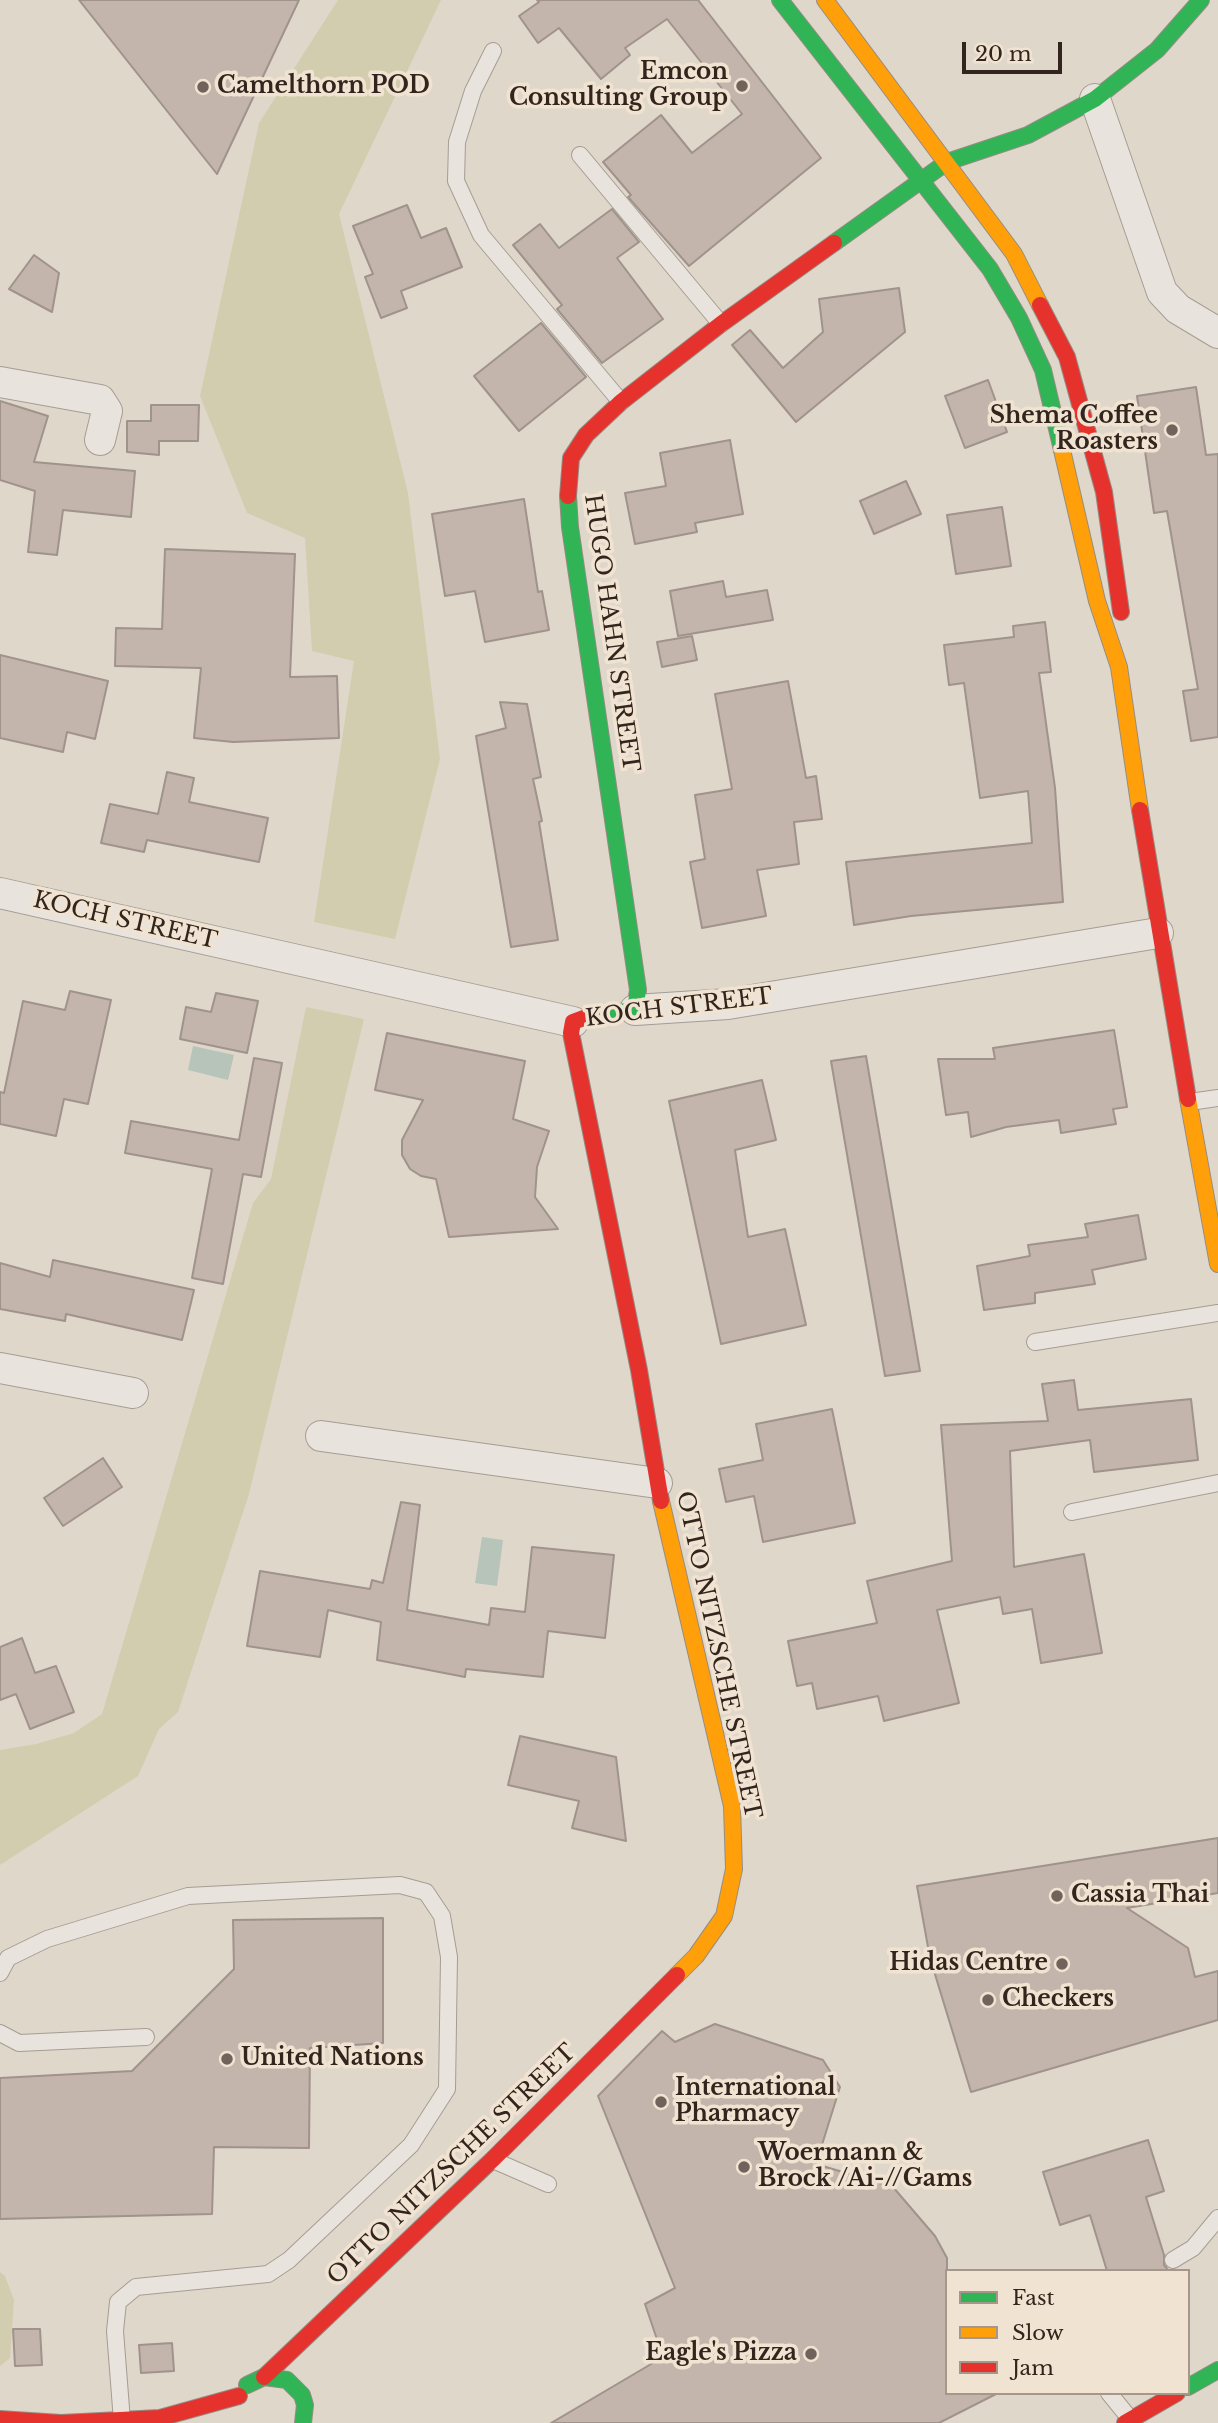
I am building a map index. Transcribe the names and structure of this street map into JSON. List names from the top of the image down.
{
  "streets": {
    "main road": ["HUGO HAHN STREET", "KOCH STREET", "OTTO NITZSCHE STREET"]
  },
  "crossings": [
    ["HUGO HAHN STREET", "KOCH STREET"],
    ["KOCH STREET", "OTTO NITZSCHE STREET"]
  ],
  "places": [
    "Emcon Consulting Group",
    "Camelthorn POD",
    "Shema Coffee Roasters",
    "Cassia Thai",
    "Hidas Centre",
    "Checkers",
    "United Nations",
    "International Pharmacy",
    "Woermann & Brock /Ai-//Gams",
    "Eagle's Pizza"
  ],
  "legend": ["Fast", "Slow", "Jam"],
  "scale_bar": "20 m"
}
